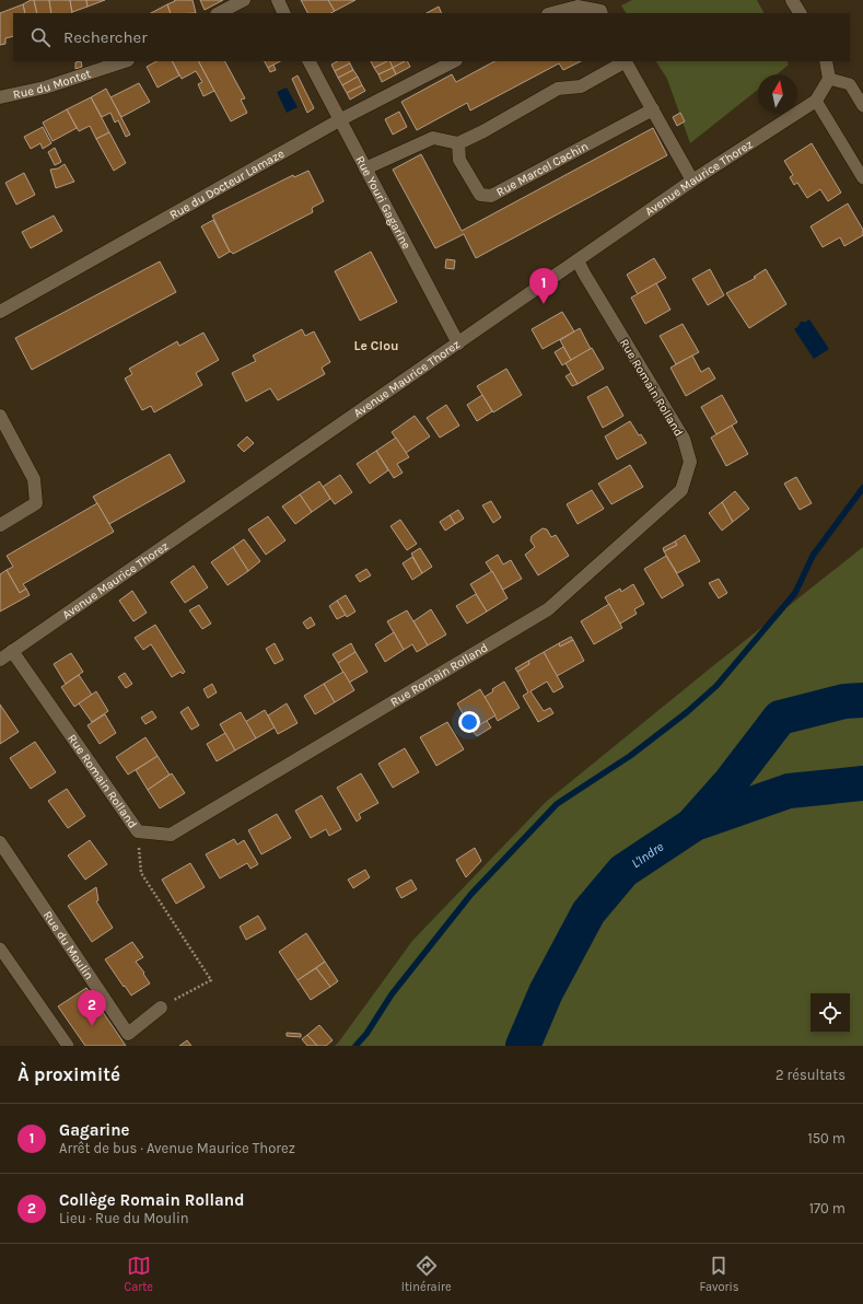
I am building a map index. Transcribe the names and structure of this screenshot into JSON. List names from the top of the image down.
{
  "streets": {
    "street": [
      "Rue du Montet",
      "Rue Marcel Cachin",
      "Avenue Maurice Thorez",
      "Rue du Docteur Lamaze",
      "Rue Youri Gagarine",
      "Rue Romain Rolland",
      "Rue du Moulin"
    ]
  },
  "crossings": [
    ["Avenue Maurice Thorez", "Rue Youri Gagarine"],
    ["Avenue Maurice Thorez", "Rue Romain Rolland"],
    ["Rue du Docteur Lamaze", "Rue Youri Gagarine"]
  ],
  "districts": ["Le Clou"],
  "water": ["L'Indre"],
  "north": "top",
  "page": {
    "search": "Rechercher",
    "pins": ["1", "2"],
    "heading": ["À proximité", "2 résultats"],
    "list": [
      {
        "mark": "1",
        "name": "Gagarine",
        "note": "Arrêt de bus · Avenue Maurice Thorez",
        "value": "150 m"
      },
      {
        "mark": "2",
        "name": "Collège Romain Rolland",
        "note": "Lieu · Rue du Moulin",
        "value": "170 m"
      }
    ],
    "nav": ["Carte", "Itinéraire", "Favoris"]
  }
}
